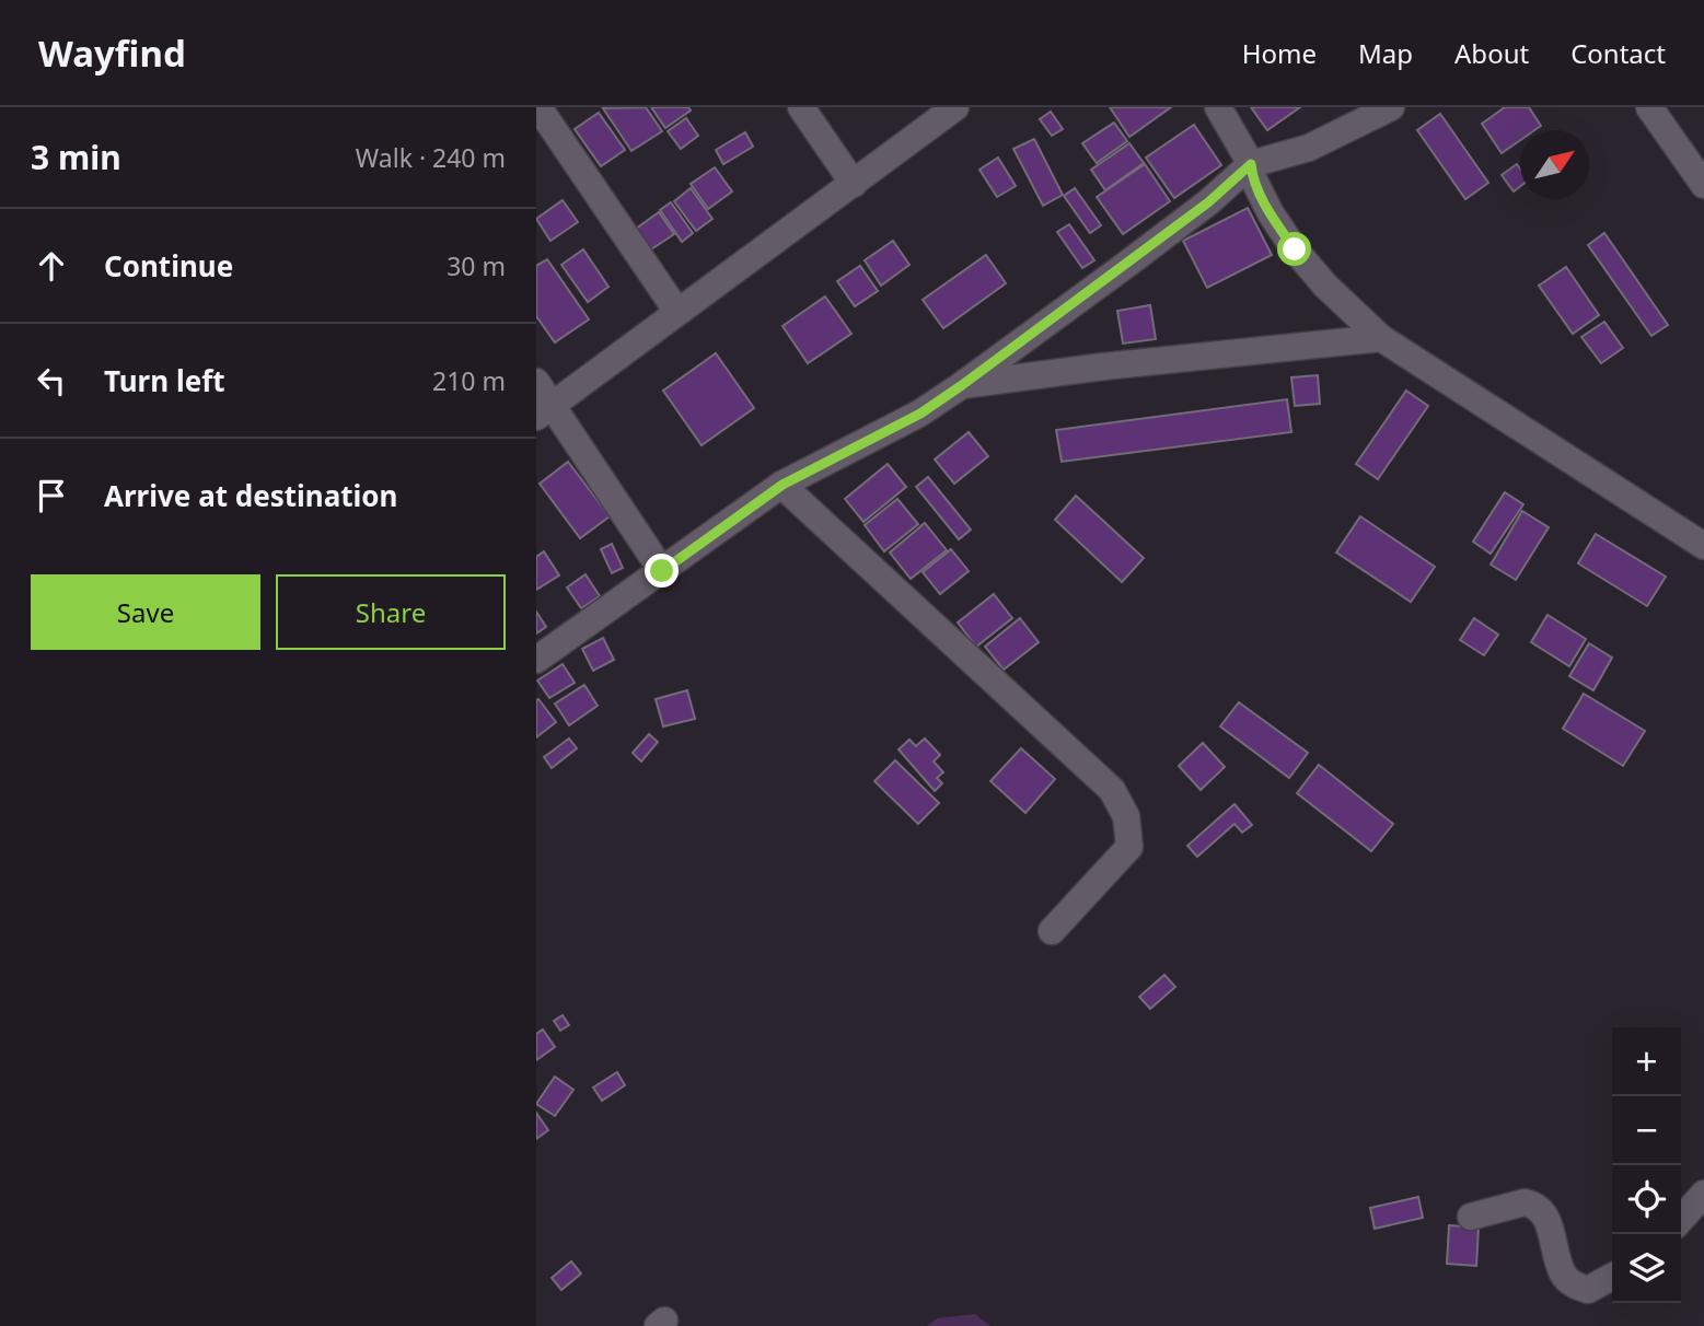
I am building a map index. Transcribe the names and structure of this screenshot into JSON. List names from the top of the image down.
{
  "north": "top right",
  "page": {
    "header": "Wayfind",
    "nav": [
      "Home",
      "Map",
      "About",
      "Contact"
    ],
    "heading": ["3 min", "Walk · 240 m"],
    "list": [
      ["Continue", "30 m"],
      ["Turn left", "210 m"],
      "Arrive at destination"
    ],
    "buttons": ["Save", "Share"],
    "map_buttons": ["+", "−"]
  }
}
